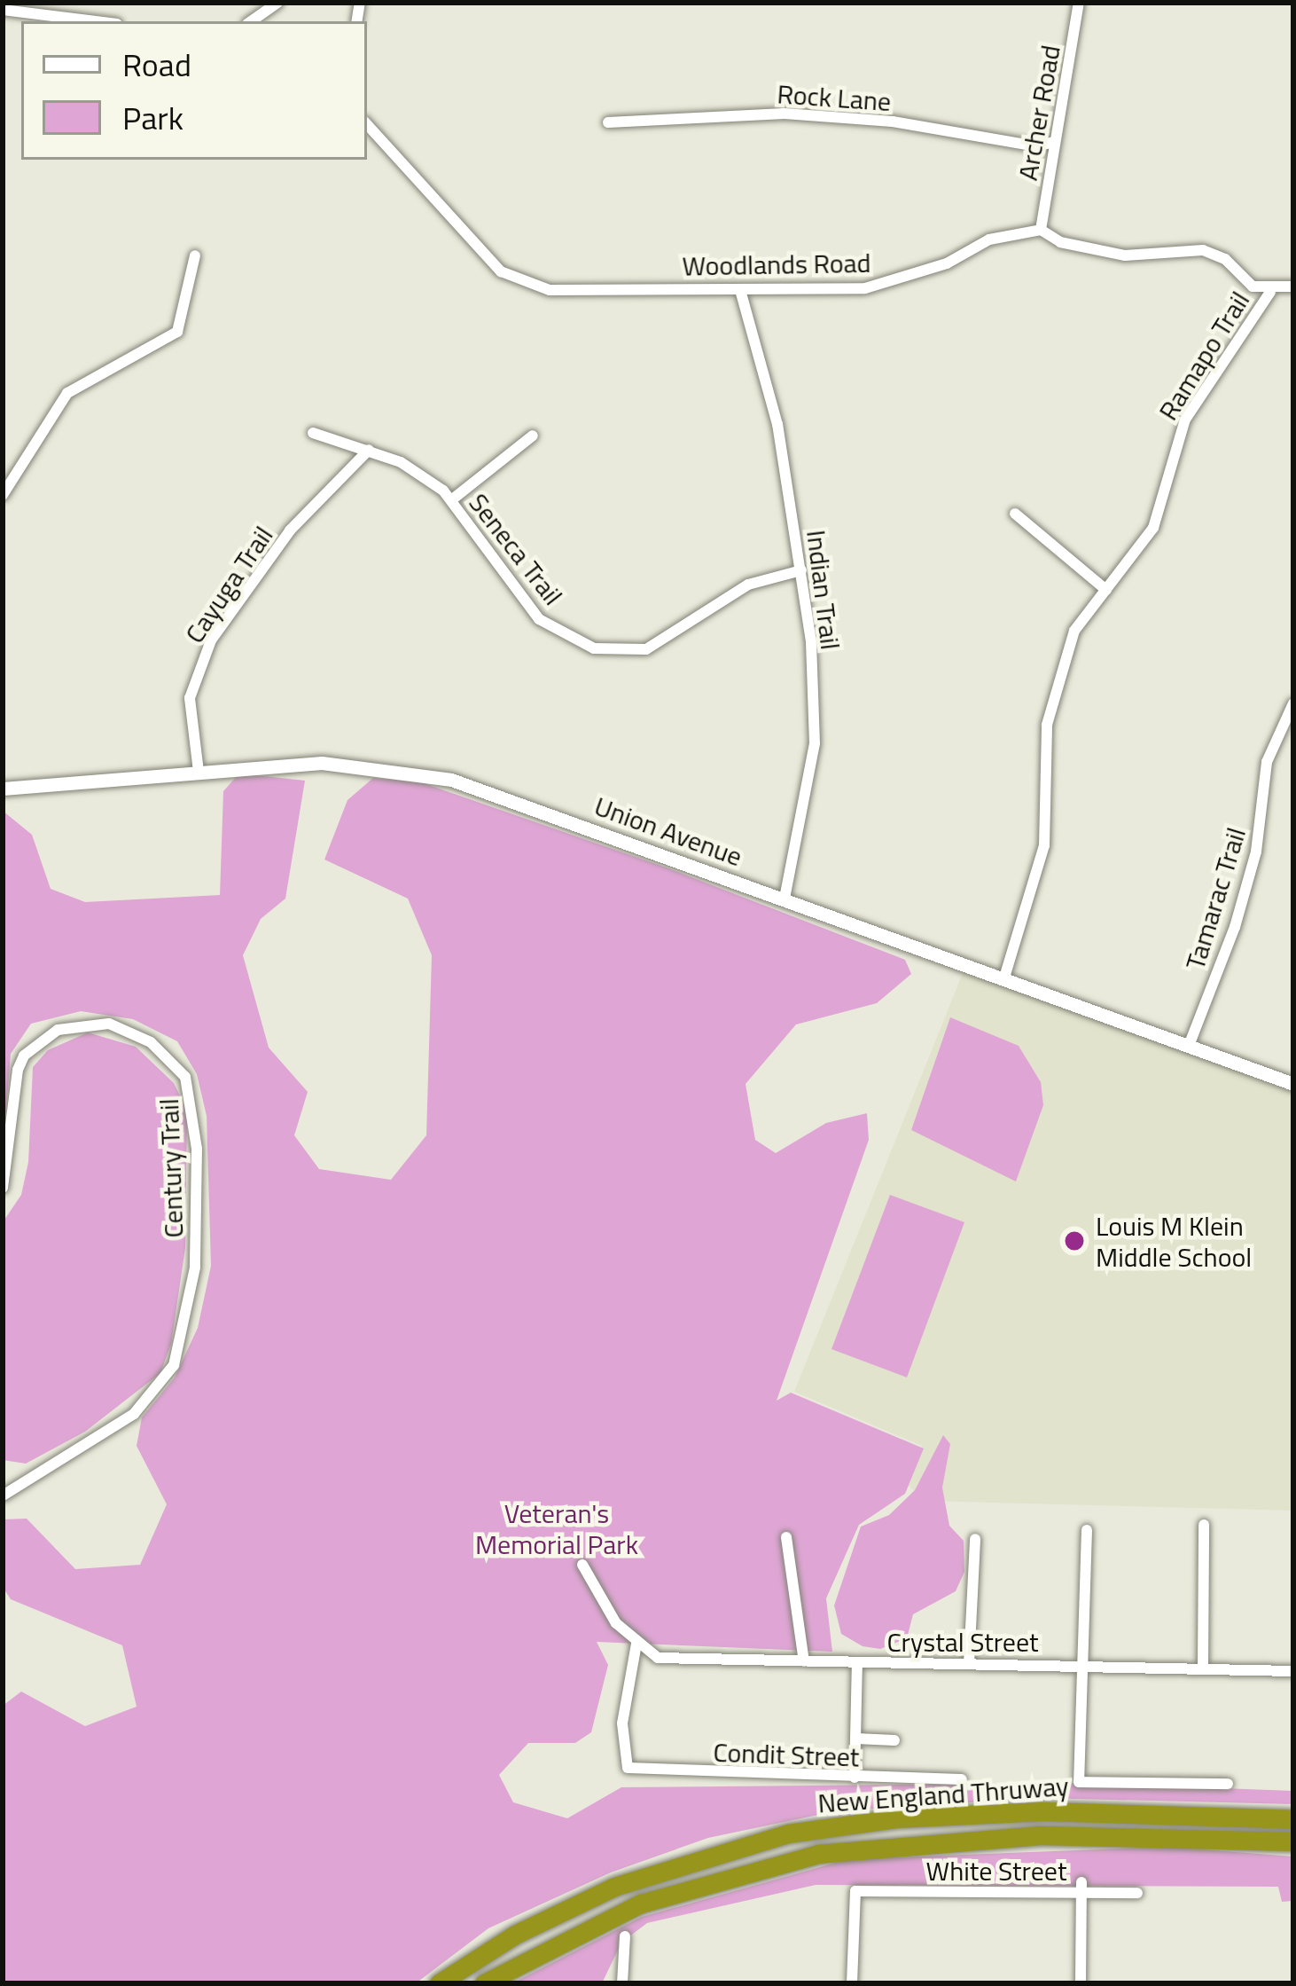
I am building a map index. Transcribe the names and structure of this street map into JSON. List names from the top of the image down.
{
  "streets": {
    "highway": ["New England Thruway"],
    "street": [
      "Rock Lane",
      "Archer Road",
      "Woodlands Road",
      "Ramapo Trail",
      "Seneca Trail",
      "Cayuga Trail",
      "Indian Trail",
      "Union Avenue",
      "Tamarac Trail",
      "Century Trail",
      "Crystal Street",
      "Condit Street",
      "White Street"
    ]
  },
  "crossings": [
    ["Rock Lane", "Archer Road"],
    ["Archer Road", "Woodlands Road"],
    ["Woodlands Road", "Indian Trail"],
    ["Ramapo Trail", "Union Avenue"],
    ["Seneca Trail", "Cayuga Trail"],
    ["Seneca Trail", "Indian Trail"],
    ["Cayuga Trail", "Union Avenue"],
    ["Indian Trail", "Union Avenue"],
    ["Union Avenue", "Tamarac Trail"],
    ["Crystal Street", "Condit Street"]
  ],
  "parks": ["Veteran's Memorial Park"],
  "places": ["Louis M Klein Middle School"],
  "legend": ["Road", "Park"]
}
